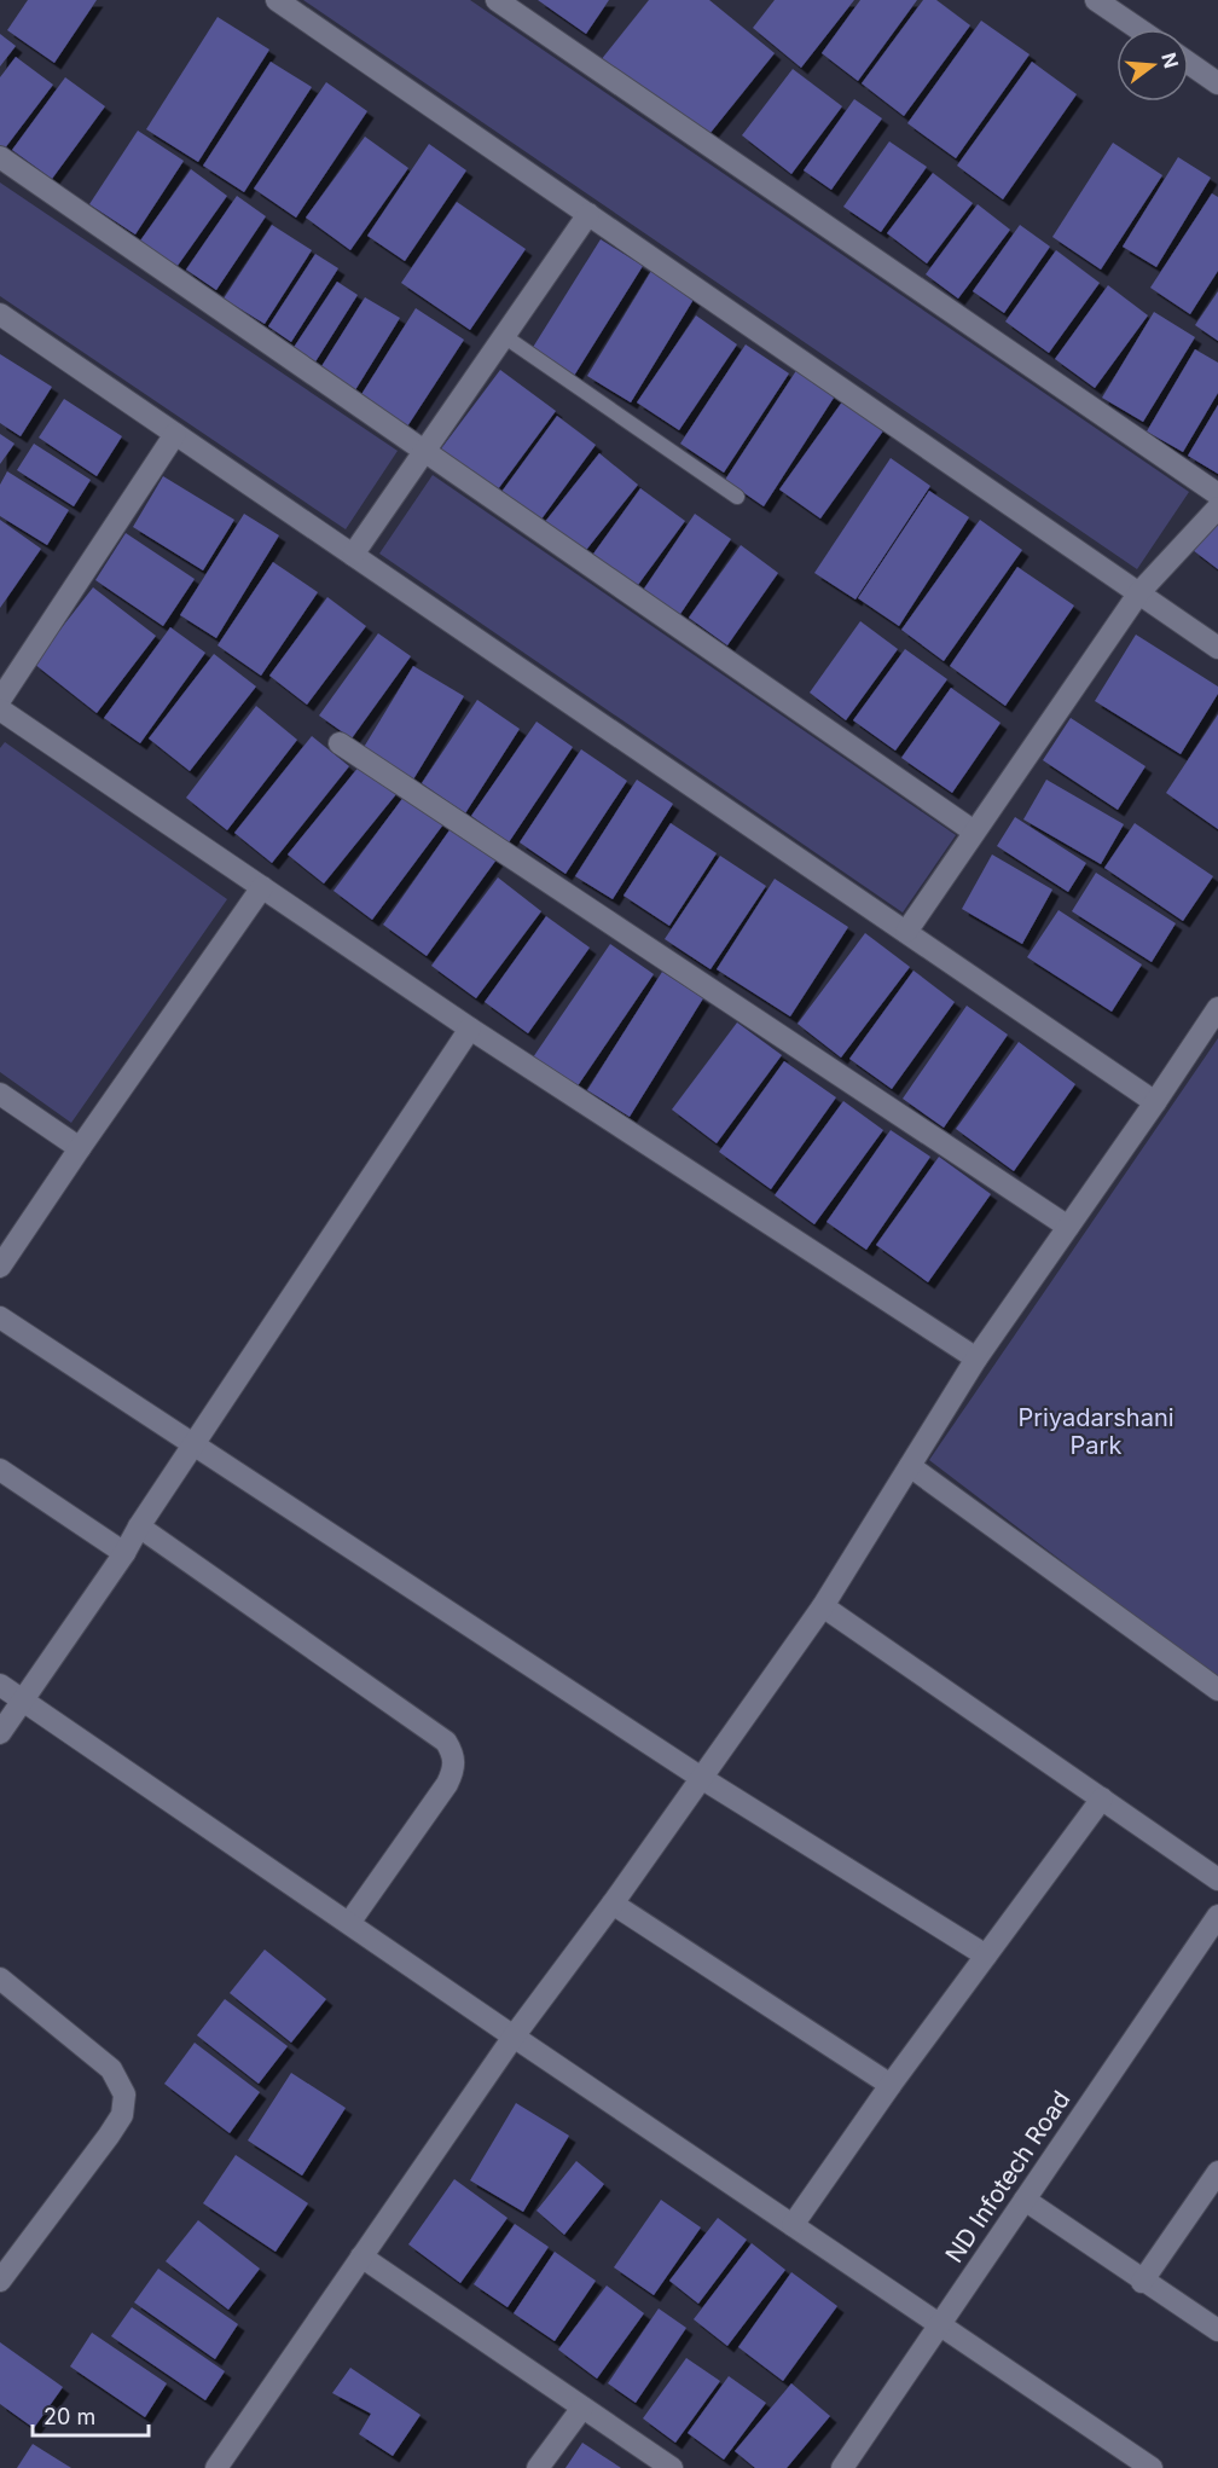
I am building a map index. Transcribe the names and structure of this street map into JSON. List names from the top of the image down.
{
  "streets": {
    "street": ["ND Infotech Road"]
  },
  "parks": ["Priyadarshani Park"],
  "scale_bar": "20 m",
  "north": "right"
}
